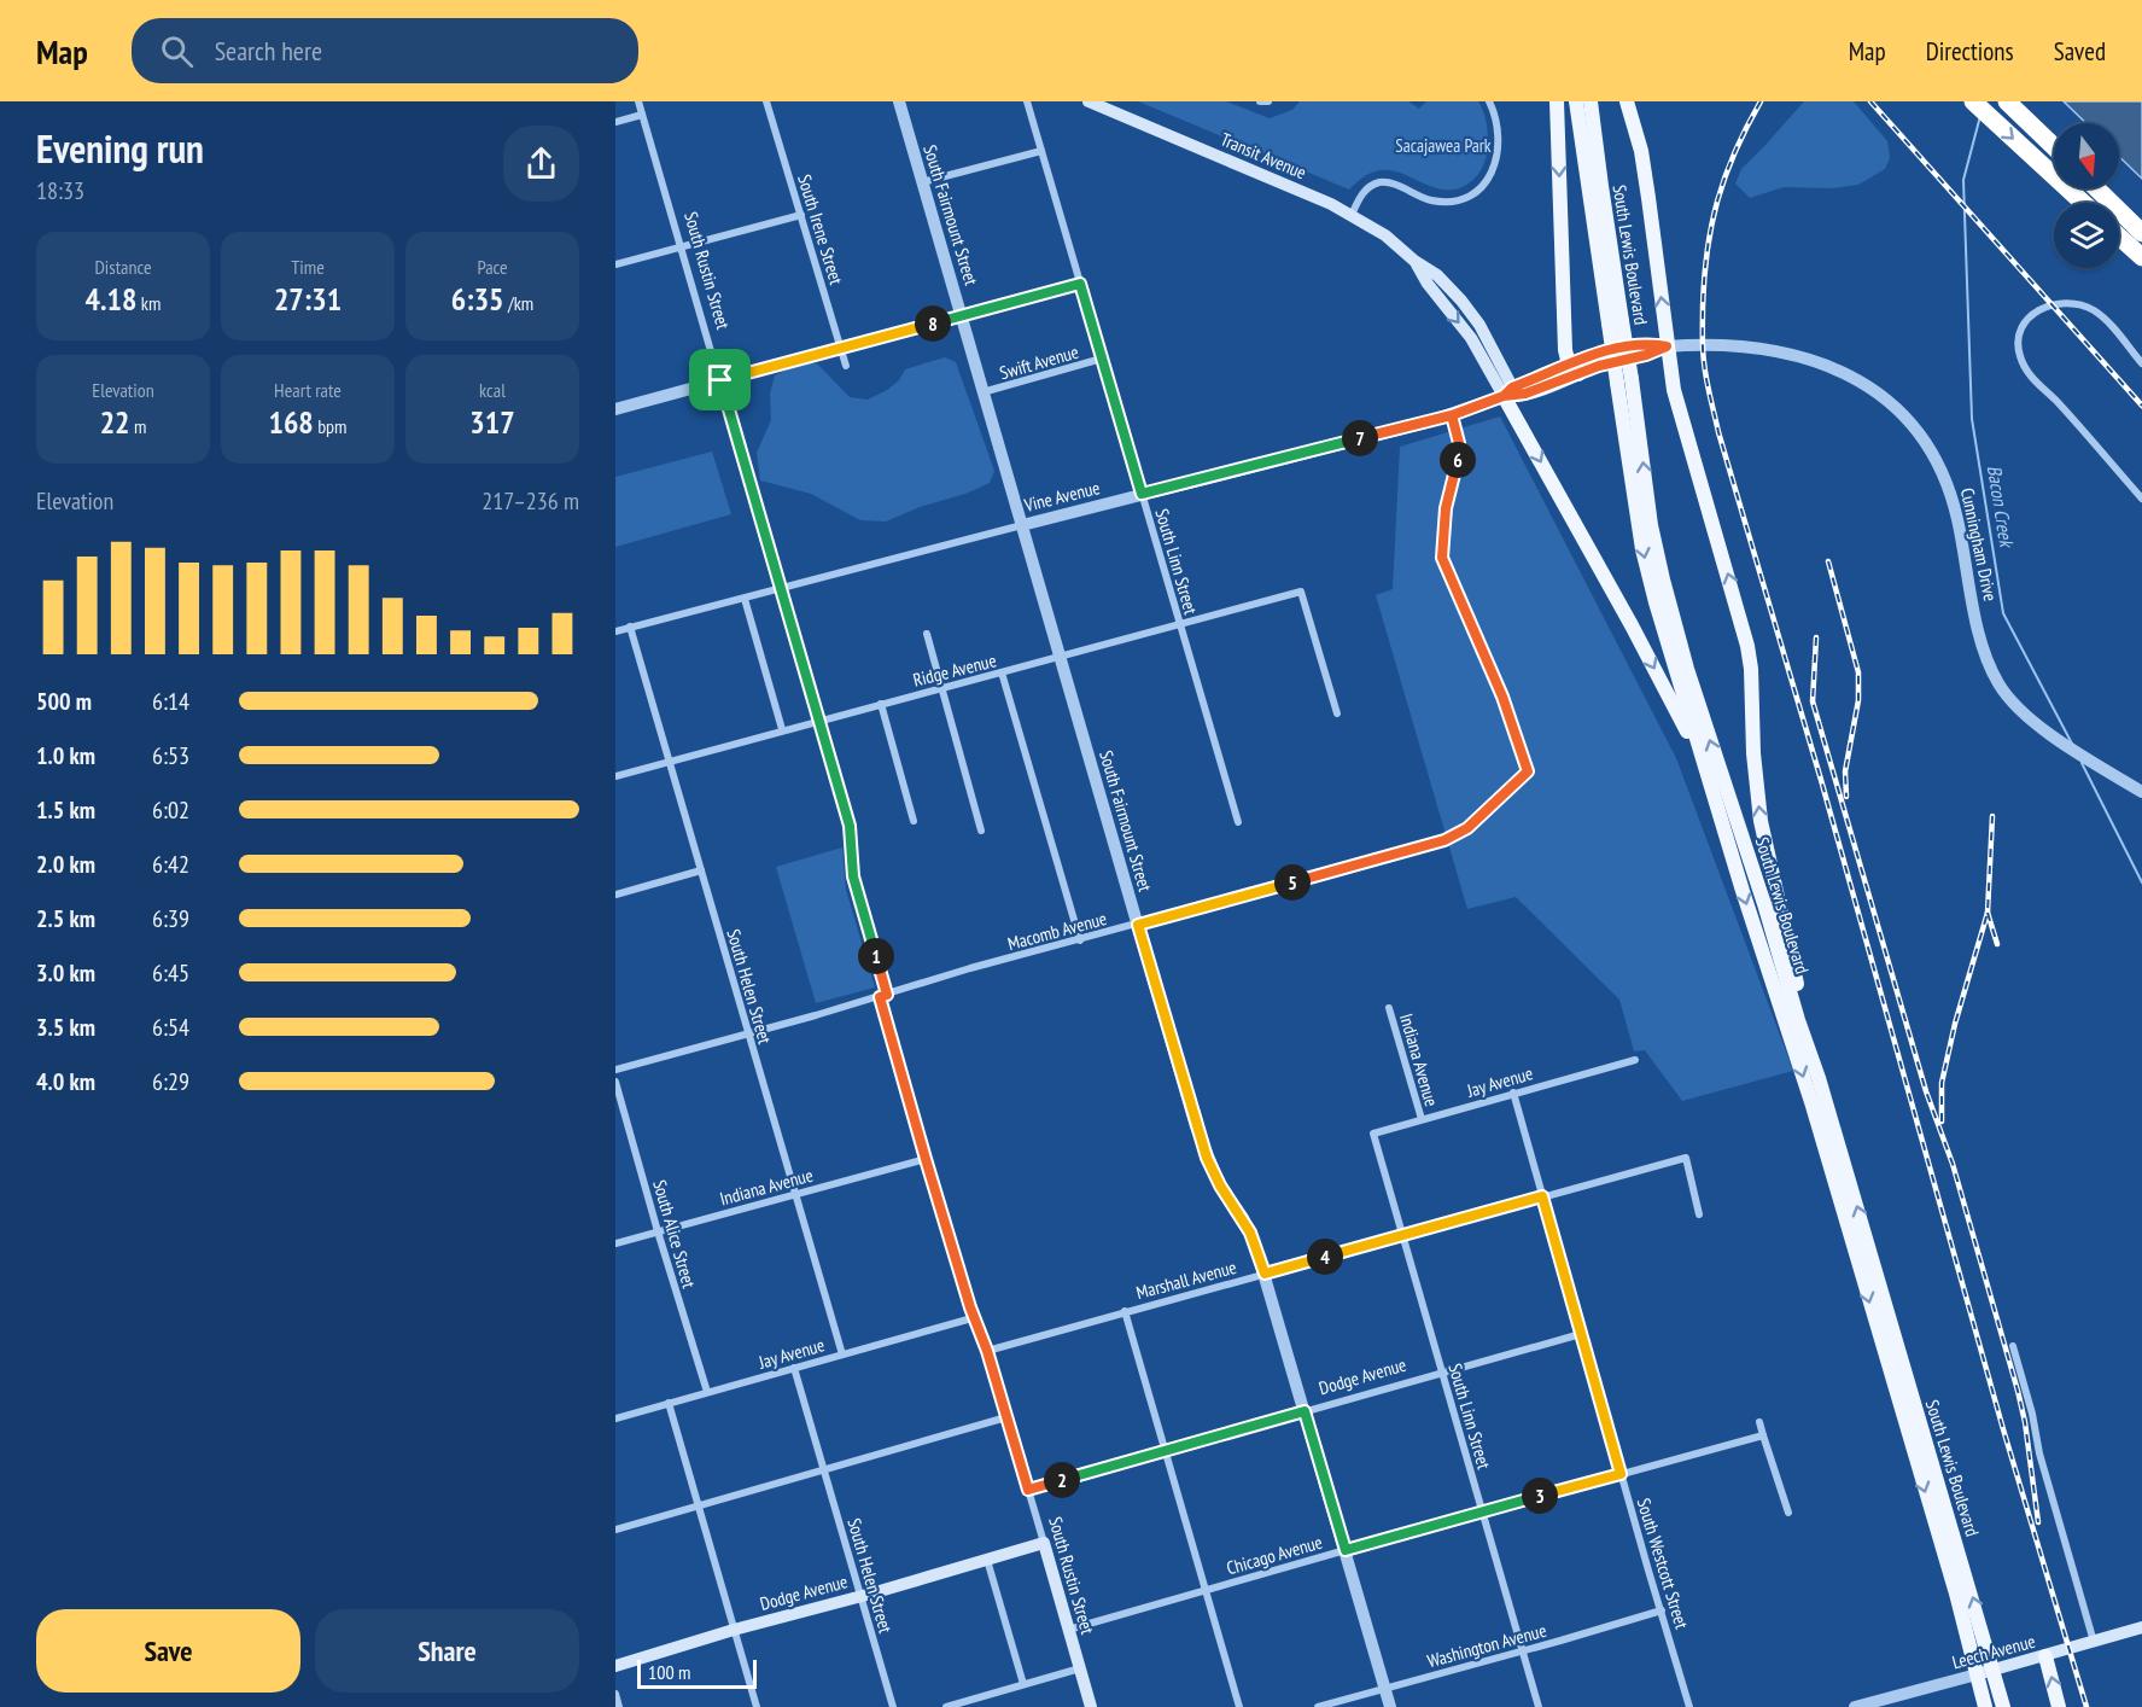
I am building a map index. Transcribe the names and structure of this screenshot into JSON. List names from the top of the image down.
{
  "streets": {
    "main road": [
      "Transit Avenue",
      "South Lewis Boulevard",
      "South Rustin Street",
      "Dodge Avenue",
      "Leech Avenue"
    ],
    "street": [
      "South Fairmount Street",
      "South Irene Street",
      "Swift Avenue",
      "Vine Avenue",
      "Cunningham Drive",
      "South Linn Street",
      "Ridge Avenue",
      "Macomb Avenue",
      "South Helen Street",
      "Indiana Avenue",
      "Jay Avenue",
      "South Alice Street",
      "Marshall Avenue",
      "Chicago Avenue",
      "South Westcott Street",
      "Washington Avenue"
    ]
  },
  "crossings": [
    ["Transit Avenue", "Vine Avenue"],
    ["South Fairmount Street", "Swift Avenue"],
    ["South Fairmount Street", "Vine Avenue"],
    ["South Fairmount Street", "Ridge Avenue"],
    ["South Fairmount Street", "Macomb Avenue"],
    ["South Fairmount Street", "Marshall Avenue"],
    ["South Fairmount Street", "Dodge Avenue"],
    ["South Fairmount Street", "Chicago Avenue"],
    ["South Fairmount Street", "Washington Avenue"],
    ["South Lewis Boulevard", "Leech Avenue"],
    ["South Rustin Street", "Vine Avenue"],
    ["South Rustin Street", "Ridge Avenue"],
    ["South Rustin Street", "Macomb Avenue"],
    ["South Rustin Street", "Indiana Avenue"],
    ["South Rustin Street", "Jay Avenue"],
    ["South Rustin Street", "Marshall Avenue"],
    ["South Rustin Street", "Dodge Avenue"],
    ["South Rustin Street", "Chicago Avenue"],
    ["Swift Avenue", "South Linn Street"],
    ["Vine Avenue", "South Linn Street"],
    ["Vine Avenue", "Macomb Avenue"],
    ["Vine Avenue", "South Helen Street"],
    ["South Linn Street", "Ridge Avenue"],
    ["South Linn Street", "Jay Avenue"],
    ["South Linn Street", "Marshall Avenue"],
    ["South Linn Street", "Dodge Avenue"],
    ["South Linn Street", "Chicago Avenue"],
    ["South Linn Street", "Washington Avenue"],
    ["Ridge Avenue", "South Helen Street"],
    ["Macomb Avenue", "South Helen Street"],
    ["South Helen Street", "Indiana Avenue"],
    ["South Helen Street", "Jay Avenue"],
    ["South Helen Street", "Dodge Avenue"],
    ["Indiana Avenue", "Jay Avenue"],
    ["Indiana Avenue", "South Alice Street"],
    ["Jay Avenue", "South Alice Street"],
    ["Jay Avenue", "South Westcott Street"],
    ["Marshall Avenue", "South Westcott Street"],
    ["Dodge Avenue", "South Westcott Street"],
    ["Chicago Avenue", "South Westcott Street"],
    ["South Westcott Street", "Washington Avenue"]
  ],
  "water": ["Bacon Creek"],
  "parks": ["Sacajawea Park"],
  "scale_bar": "100 m",
  "north": "bottom",
  "page": {
    "header": "Map",
    "search": "Search here",
    "nav": ["Map", "Directions", "Saved"],
    "heading": ["Evening run", "18:33"],
    "stats": [
      ["Distance", "4.18 km"],
      ["Time", "27:31"],
      ["Pace", "6:35 /km"],
      ["Elevation", "22 m"],
      ["Heart rate", "168 bpm"],
      ["kcal", "317"]
    ],
    "pins": [
      "8",
      "7",
      "6",
      "5",
      "1",
      "4",
      "2",
      "3"
    ],
    "chart": ["Elevation", "217–236 m"],
    "list": [
      {
        "name": "500 m",
        "note": "6:14"
      },
      {
        "name": "1.0 km",
        "note": "6:53"
      },
      {
        "name": "1.5 km",
        "note": "6:02"
      },
      {
        "name": "2.0 km",
        "note": "6:42"
      },
      {
        "name": "2.5 km",
        "note": "6:39"
      },
      {
        "name": "3.0 km",
        "note": "6:45"
      },
      {
        "name": "3.5 km",
        "note": "6:54"
      },
      {
        "name": "4.0 km",
        "note": "6:29"
      }
    ],
    "buttons": ["Save", "Share"],
    "scale": "100 m"
  }
}
